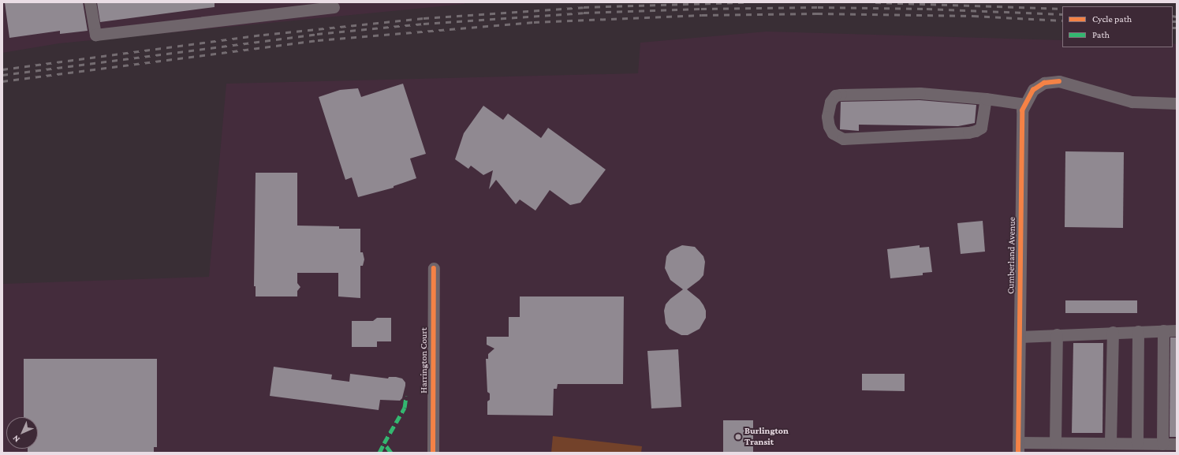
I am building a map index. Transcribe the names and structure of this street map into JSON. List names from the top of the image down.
{
  "streets": {
    "street": ["Cumberland Avenue", "Harrington Court"]
  },
  "places": ["Burlington Transit"],
  "legend": ["Cycle path", "Path"],
  "north": "bottom left"
}
